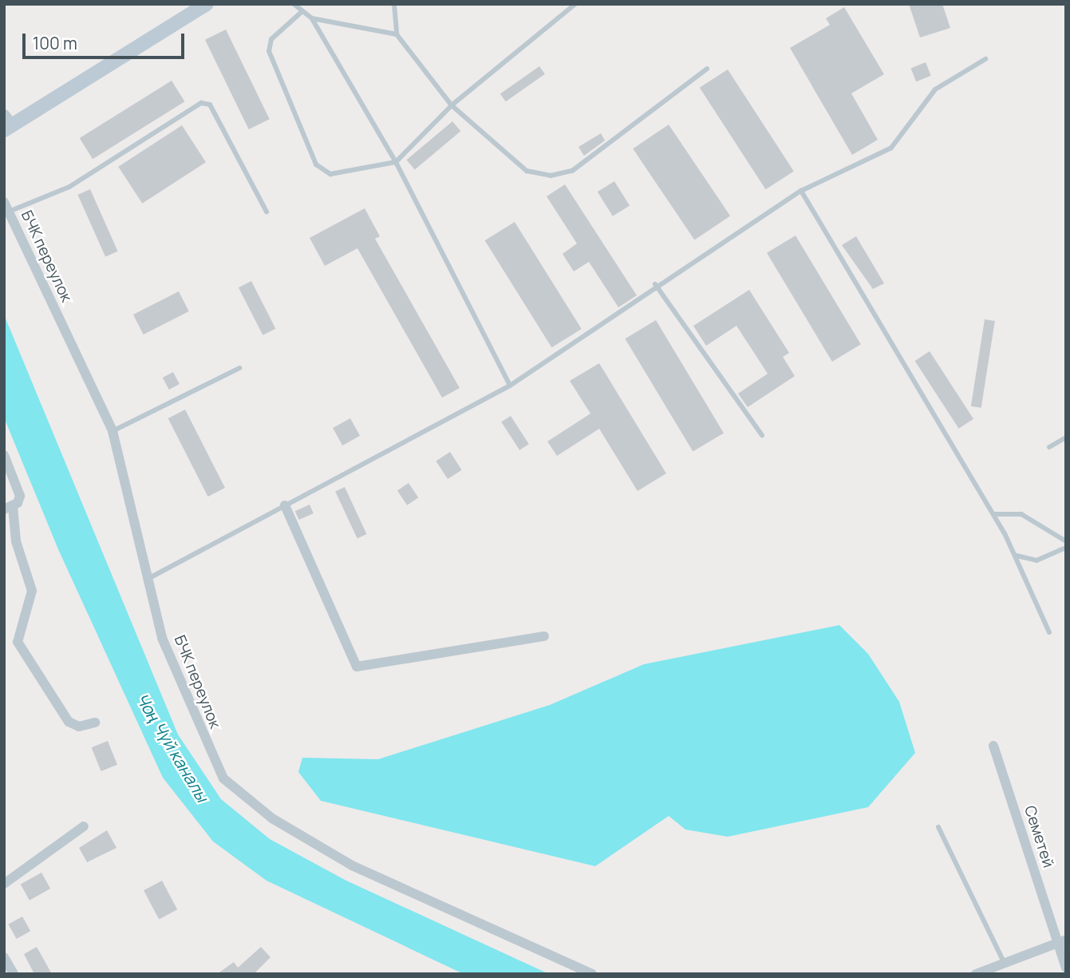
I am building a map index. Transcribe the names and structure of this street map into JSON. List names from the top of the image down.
{
  "streets": {
    "street": ["БЧК переулок", "Семетей"]
  },
  "water": ["Чоң Чүй каналы"],
  "scale_bar": "100 m"
}
